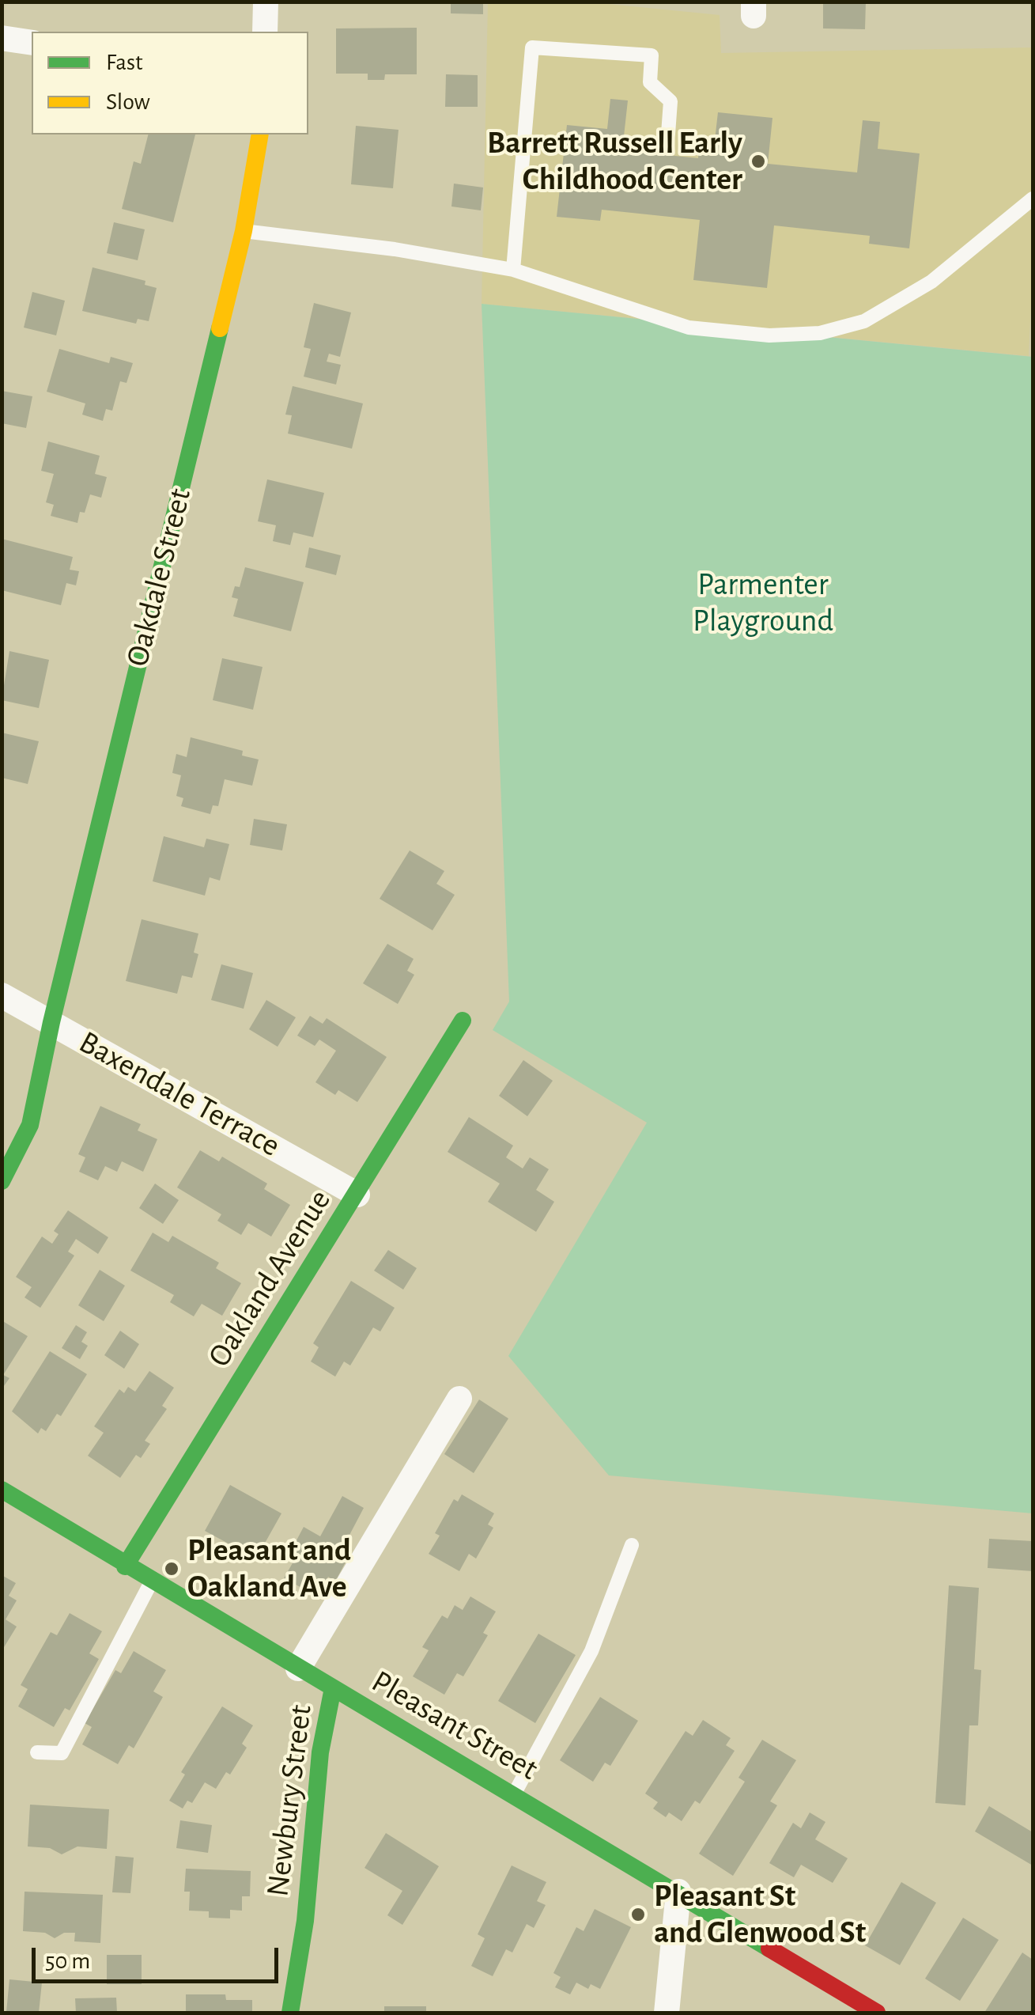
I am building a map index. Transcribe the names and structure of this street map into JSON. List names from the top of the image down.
{
  "streets": {
    "street": [
      "Oakdale Street",
      "Baxendale Terrace",
      "Oakland Avenue",
      "Pleasant Street",
      "Newbury Street"
    ]
  },
  "crossings": [
    ["Oakdale Street", "Baxendale Terrace"],
    ["Baxendale Terrace", "Oakland Avenue"],
    ["Oakland Avenue", "Pleasant Street"],
    ["Pleasant Street", "Newbury Street"]
  ],
  "parks": ["Parmenter Playground"],
  "places": ["Barrett Russell Early Childhood Center", "Pleasant and Oakland Ave", "Pleasant St and Glenwood St"],
  "legend": ["Fast", "Slow"],
  "scale_bar": "50 m"
}
